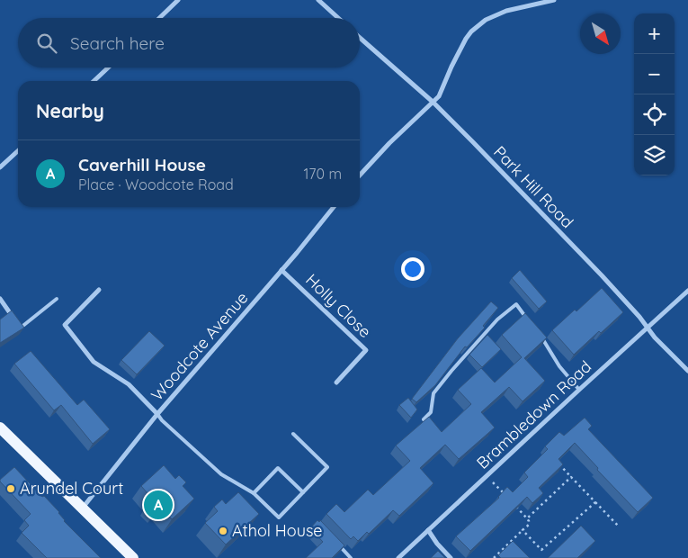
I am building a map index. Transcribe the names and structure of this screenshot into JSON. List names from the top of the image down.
{
  "streets": {
    "street": [
      "Park Hill Road",
      "Holly Close",
      "Woodcote Avenue",
      "Brambledown Road"
    ]
  },
  "crossings": [
    ["Park Hill Road", "Brambledown Road"],
    ["Holly Close", "Woodcote Avenue"]
  ],
  "places": ["Arundel Court", "Athol House"],
  "north": "bottom right",
  "page": {
    "map_buttons": ["+", "−"],
    "search": "Search here",
    "heading": "Nearby",
    "list": [
      {
        "mark": "A",
        "name": "Caverhill House",
        "note": "Place · Woodcote Road",
        "value": "170 m"
      }
    ],
    "pins": "A"
  }
}
